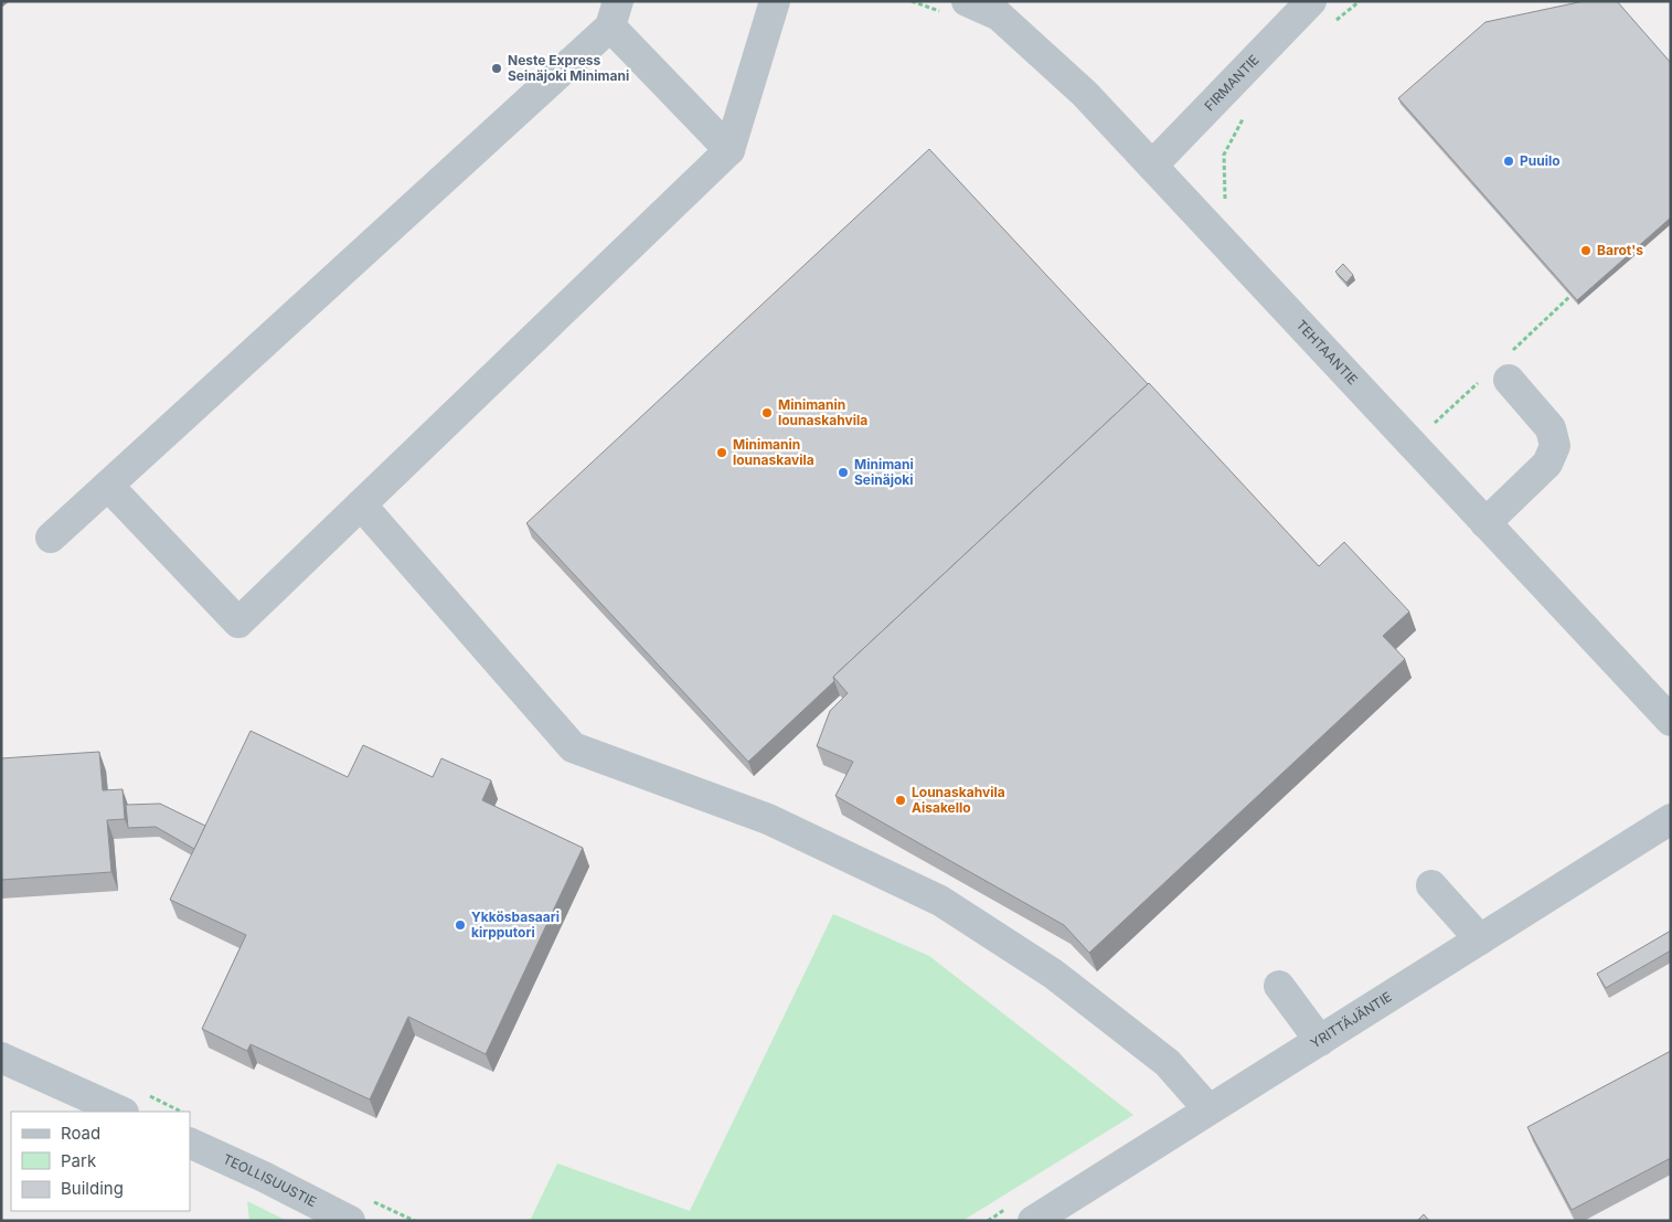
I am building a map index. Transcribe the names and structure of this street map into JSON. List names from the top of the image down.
{
  "streets": {
    "street": [
      "FIRMANTIE",
      "TEHTAANTIE",
      "YRITTÄJÄNTIE",
      "TEOLLISUUSTIE"
    ]
  },
  "crossings": [
    ["FIRMANTIE", "TEHTAANTIE"]
  ],
  "places": [
    "Neste Express Seinäjoki Minimani",
    "Puuilo",
    "Barot's",
    "Minimanin lounaskahvila",
    "Minimanin lounaskavila",
    "Minimani Seinäjoki",
    "Lounaskahvila Aisakello",
    "Ykkösbasaari kirpputori"
  ],
  "legend": ["Road", "Park", "Building"]
}
